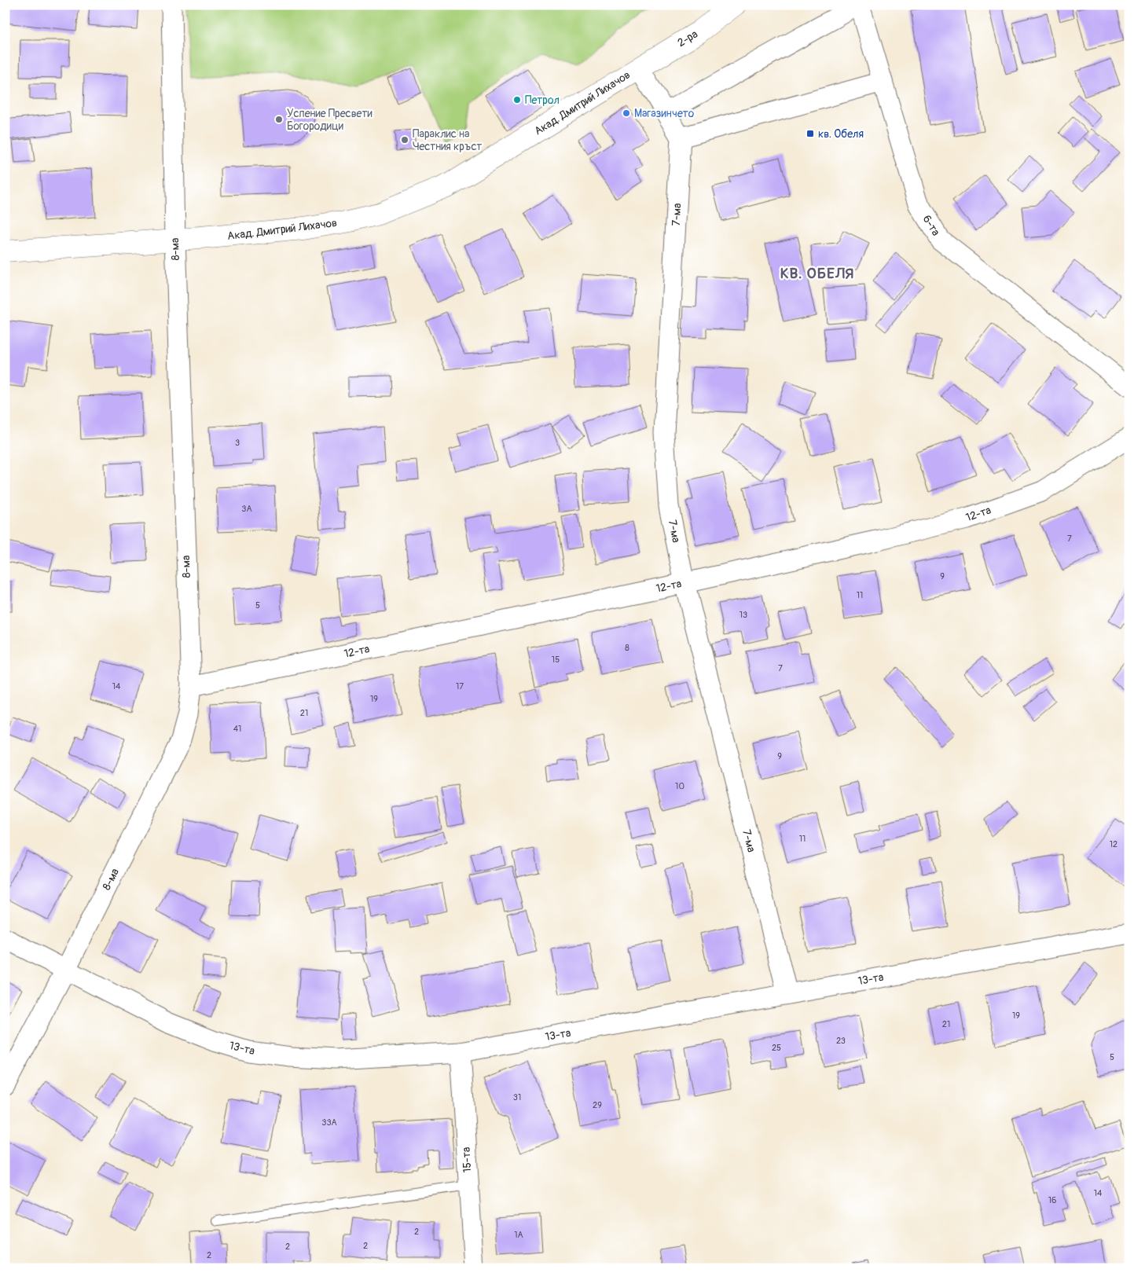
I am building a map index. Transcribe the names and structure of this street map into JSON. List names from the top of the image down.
{
  "streets": {
    "street": [
      "2-ра",
      "Акад. Дмитрий Лихачов",
      "7-ма",
      "6-та",
      "8-ма",
      "12-та",
      "13-та",
      "15-та"
    ]
  },
  "crossings": [
    ["2-ра", "Акад. Дмитрий Лихачов"],
    ["Акад. Дмитрий Лихачов", "8-ма"],
    ["7-ма", "12-та"],
    ["7-ма", "13-та"],
    ["8-ма", "12-та"],
    ["8-ма", "13-та"],
    ["13-та", "15-та"]
  ],
  "districts": ["КВ. ОБЕЛЯ"],
  "places": {
    "other": [
      "Петрол",
      "Магазинчето",
      "Успение Пресвети Богородици",
      "Параклис на Честния кръст"
    ],
    "transit": ["кв. Обеля"]
  },
  "house_numbers": [
    "3",
    "3А",
    "7",
    "9",
    "11",
    "5",
    "13",
    "8",
    "15",
    "7",
    "14",
    "17",
    "19",
    "21",
    "41",
    "9",
    "10",
    "11",
    "12",
    "19",
    "21",
    "23",
    "25",
    "5",
    "31",
    "29",
    "33А",
    "14",
    "16",
    "2",
    "1А",
    "2",
    "2",
    "2"
  ]
}
